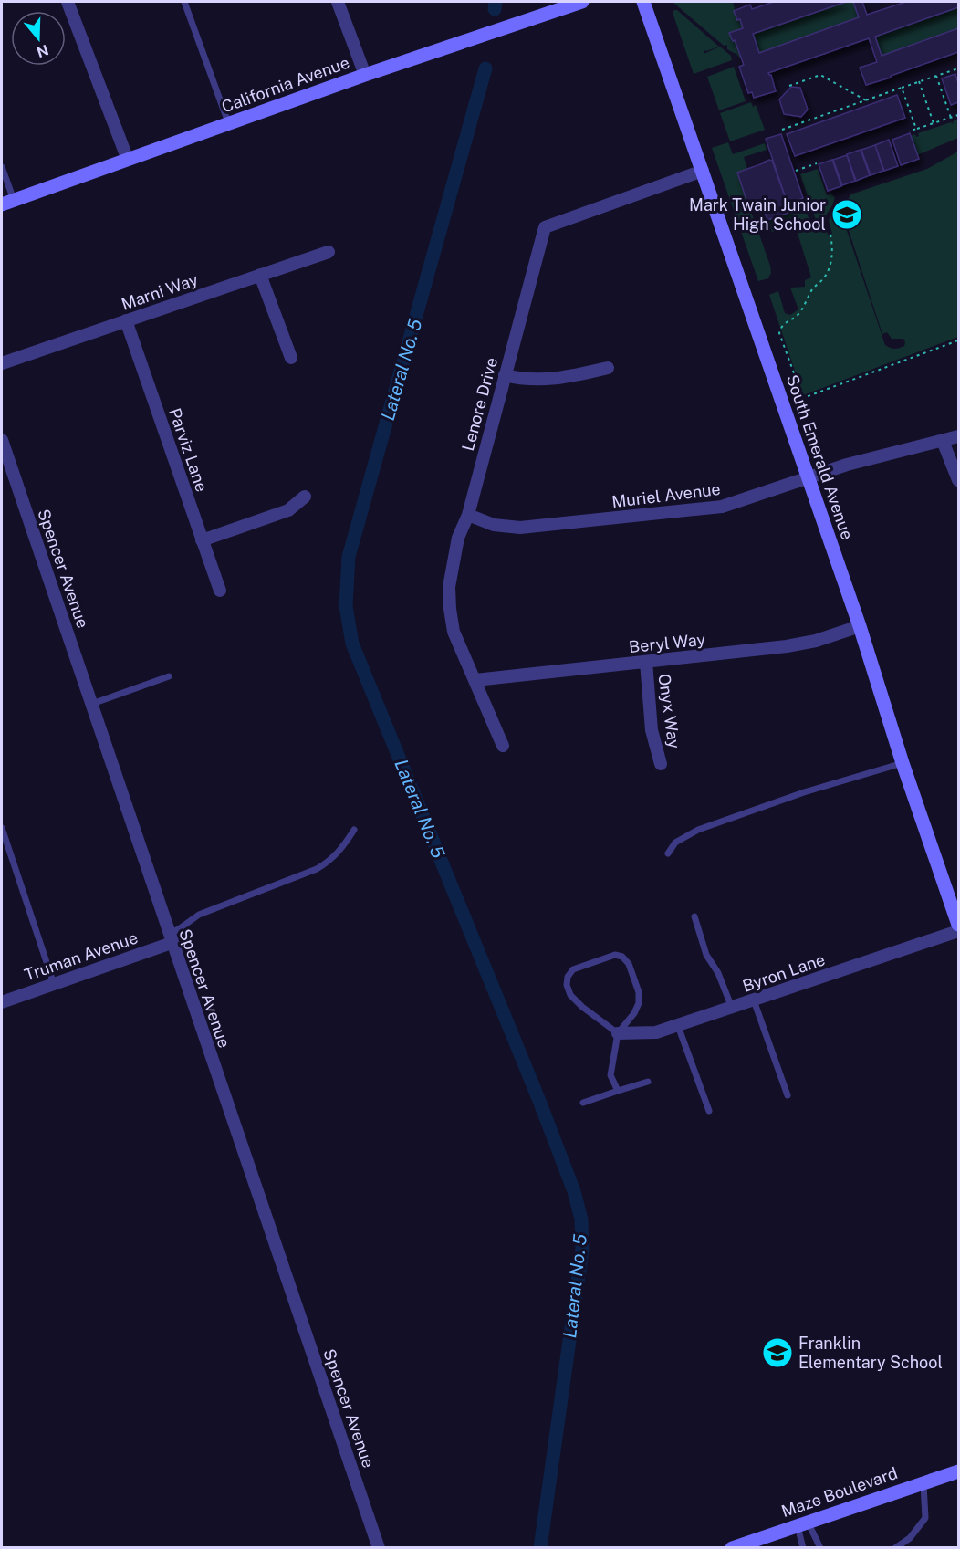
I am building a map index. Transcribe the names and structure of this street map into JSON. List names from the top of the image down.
{
  "streets": {
    "street": [
      "California Avenue",
      "Marni Way",
      "Lenore Drive",
      "Parviz Lane",
      "South Emerald Avenue",
      "Muriel Avenue",
      "Spencer Avenue",
      "Beryl Way",
      "Onyx Way",
      "Truman Avenue",
      "Byron Lane",
      "Maze Boulevard"
    ]
  },
  "crossings": [
    ["Marni Way", "Parviz Lane"],
    ["Lenore Drive", "South Emerald Avenue"],
    ["Lenore Drive", "Muriel Avenue"],
    ["Lenore Drive", "Beryl Way"],
    ["South Emerald Avenue", "Muriel Avenue"],
    ["South Emerald Avenue", "Beryl Way"],
    ["Spencer Avenue", "Truman Avenue"],
    ["Beryl Way", "Onyx Way"]
  ],
  "water": ["Lateral No. 5"],
  "places": {
    "school or university": ["Mark Twain Junior High School", "Franklin Elementary School"]
  },
  "north": "bottom"
}
